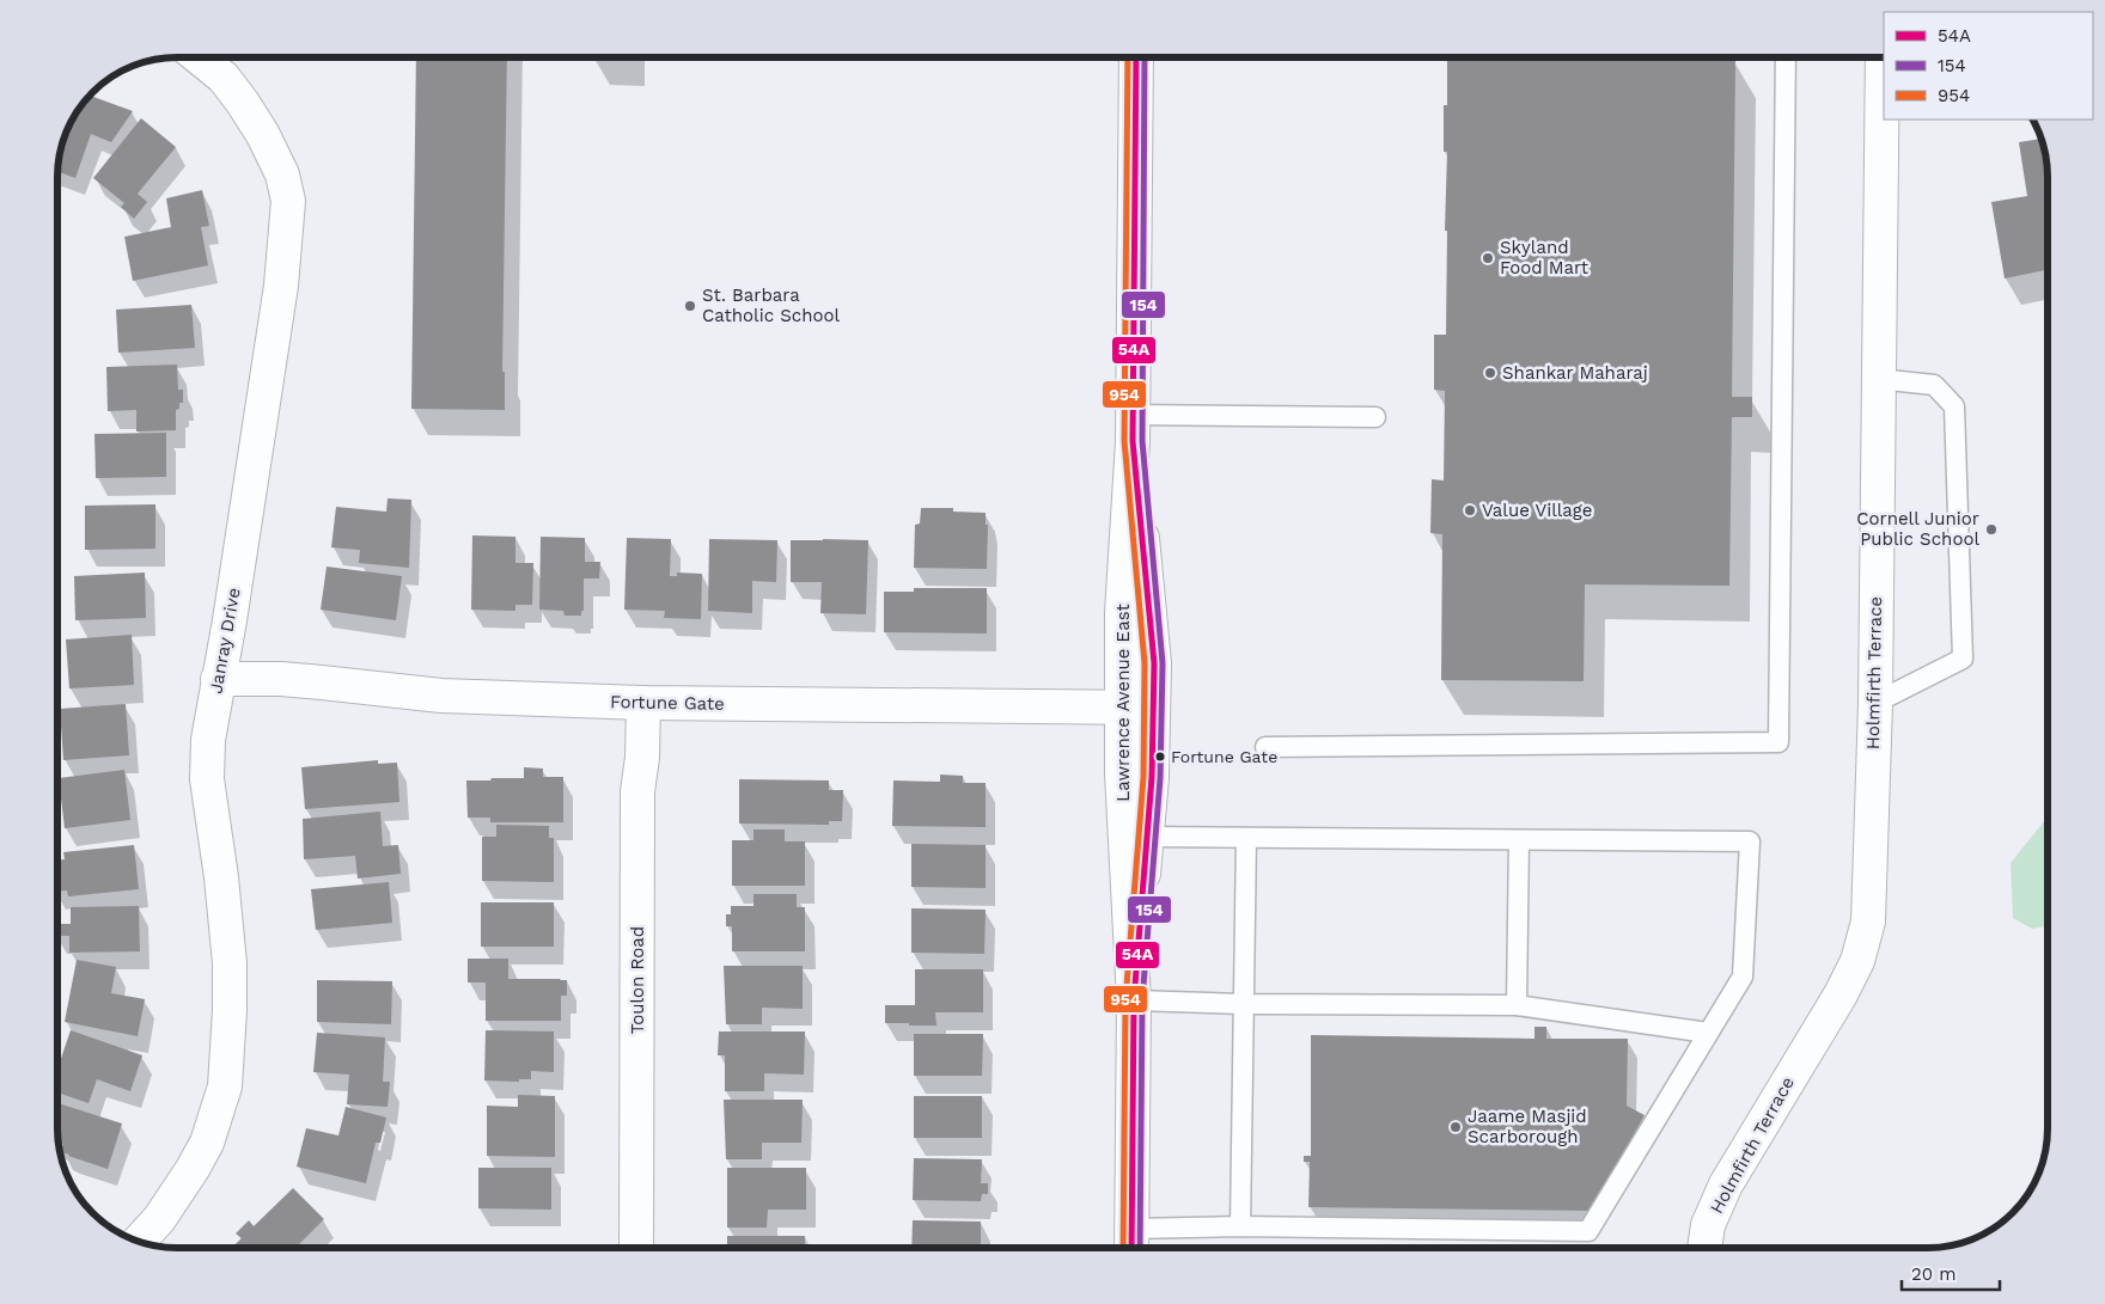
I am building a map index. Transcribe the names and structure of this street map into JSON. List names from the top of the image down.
{
  "streets": {
    "street": [
      "Janray Drive",
      "Holmfirth Terrace",
      "Fortune Gate",
      "Lawrence Avenue East",
      "Toulon Road"
    ]
  },
  "crossings": [
    ["Janray Drive", "Fortune Gate"],
    ["Fortune Gate", "Lawrence Avenue East"],
    ["Fortune Gate", "Toulon Road"]
  ],
  "places": [
    "Skyland Food Mart",
    "St. Barbara Catholic School",
    "Shankar Maharaj",
    "Value Village",
    "Cornell Junior Public School",
    "Fortune Gate",
    "Jaame Masjid Scarborough"
  ],
  "lines": ["transit line 54A", "transit line 154", "transit line 954"],
  "legend": ["54A", "154", "954"],
  "scale_bar": "20 m"
}
